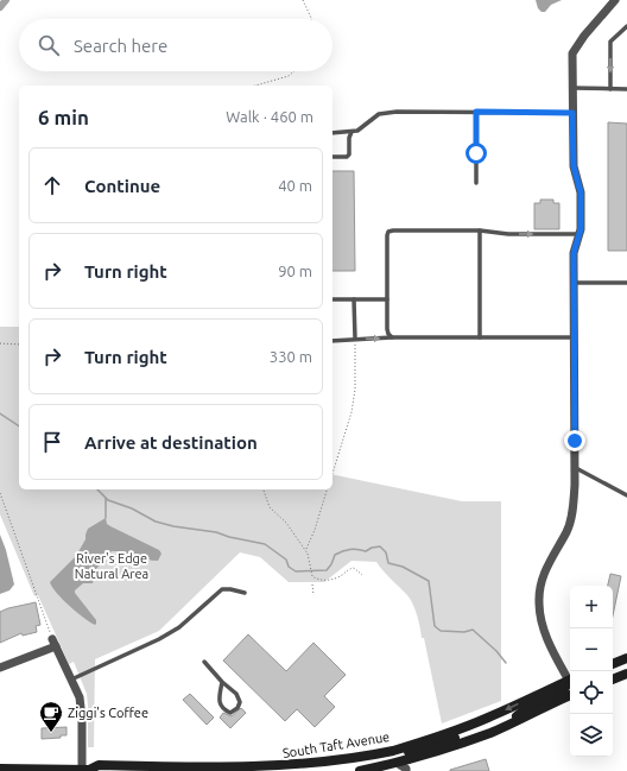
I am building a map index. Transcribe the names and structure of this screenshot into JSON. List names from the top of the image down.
{
  "streets": {
    "main road": ["South Taft Avenue"]
  },
  "parks": ["River's Edge Natural Area"],
  "places": {
    "cafe": ["Ziggi's Coffee"]
  },
  "page": {
    "search": "Search here",
    "heading": ["6 min", "Walk · 460 m"],
    "list": [
      ["Continue", "40 m"],
      ["Turn right", "90 m"],
      ["Turn right", "330 m"],
      "Arrive at destination"
    ],
    "map_buttons": ["+", "−"]
  }
}
